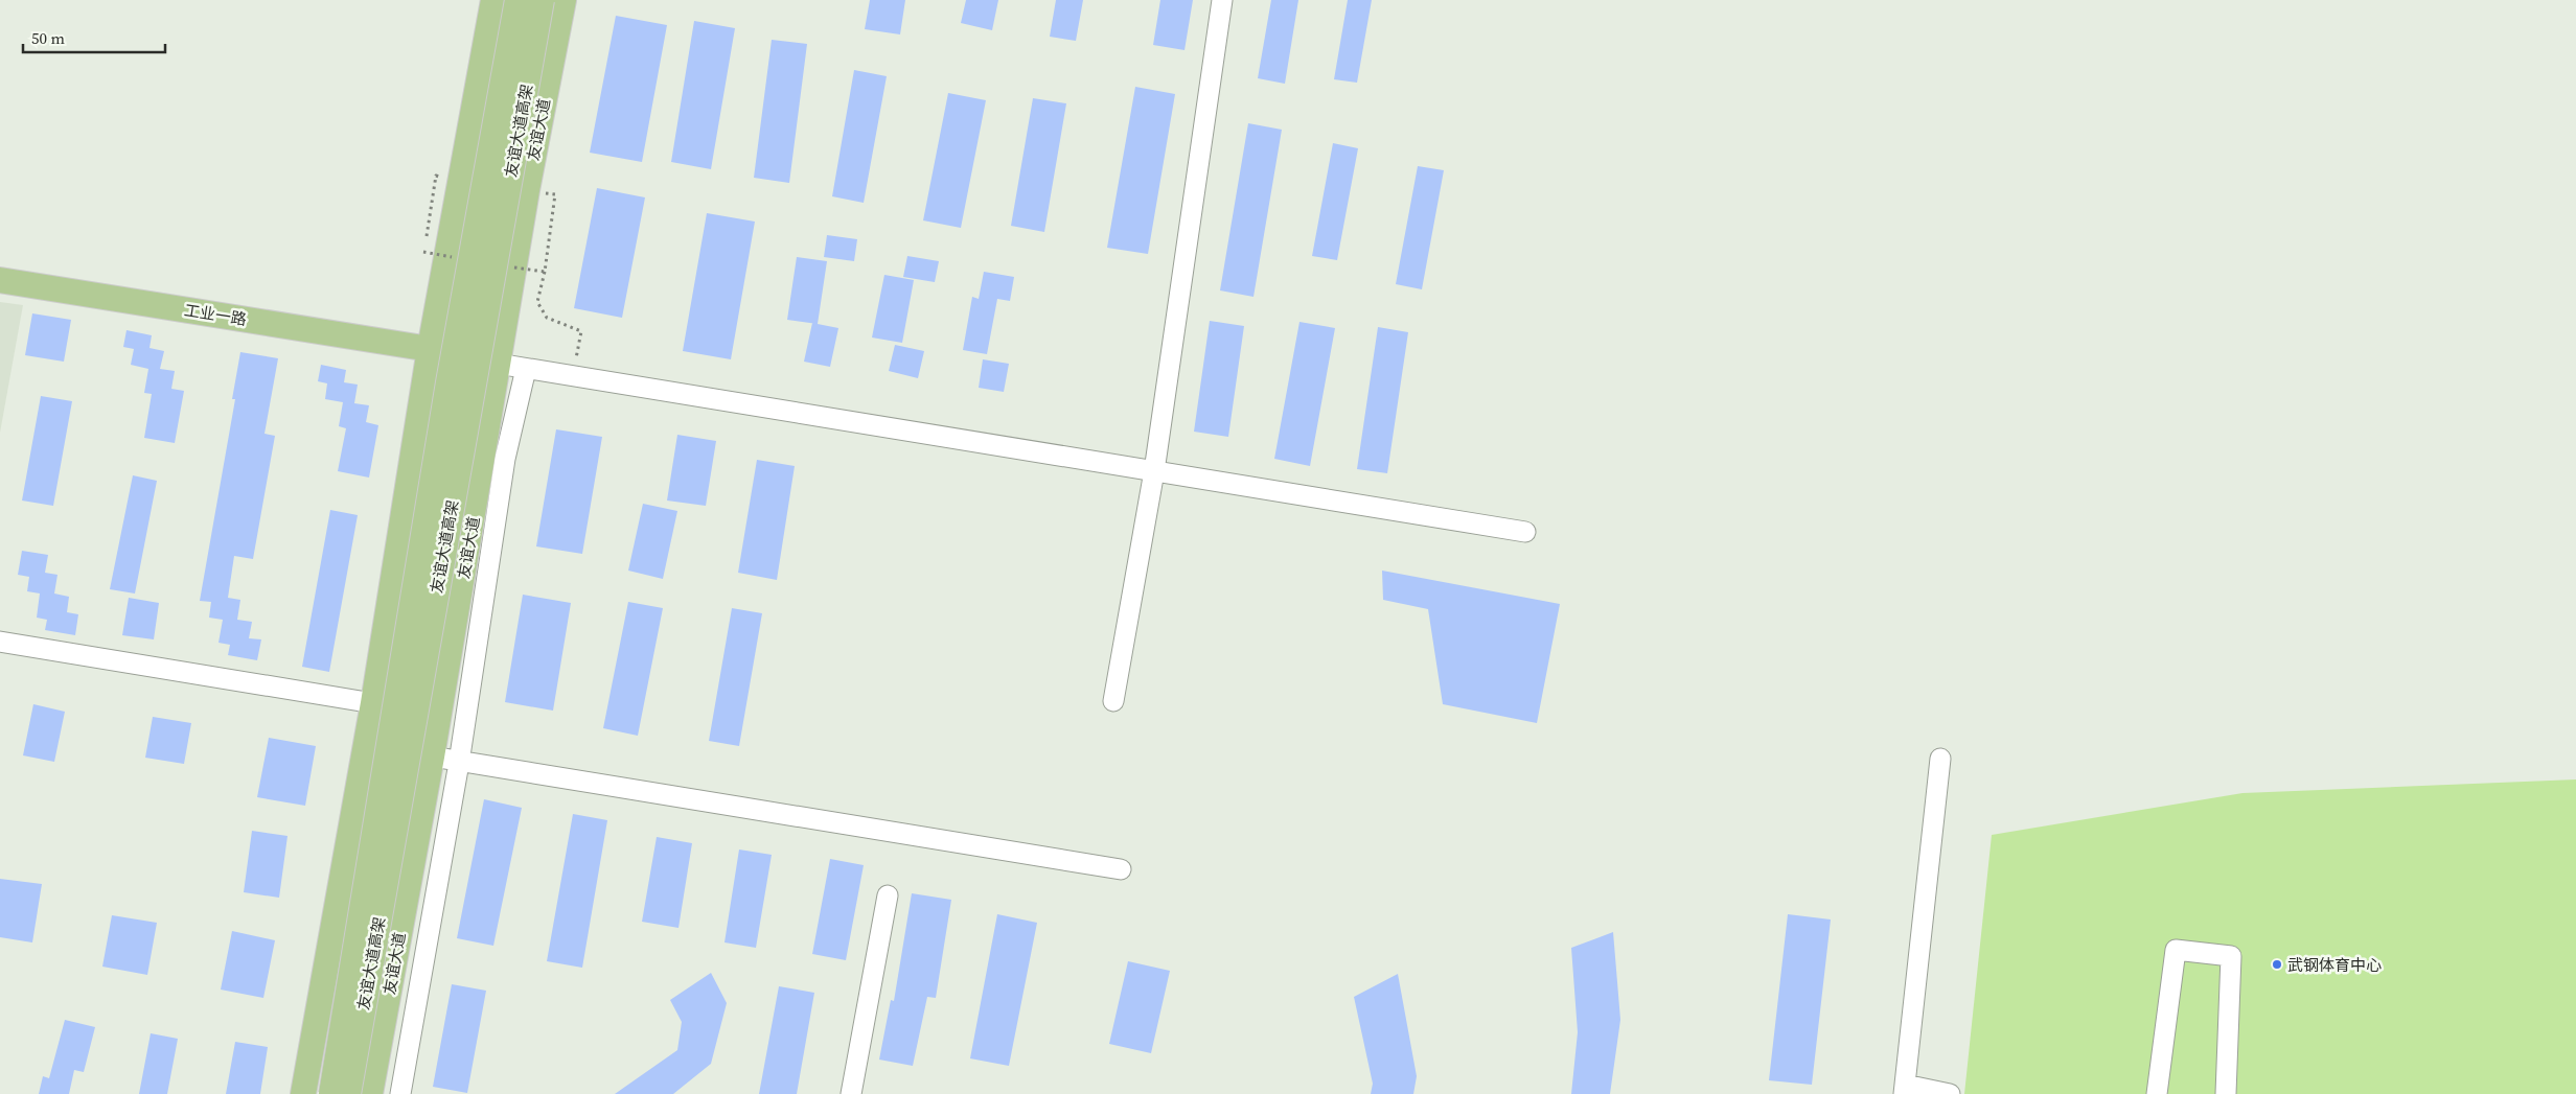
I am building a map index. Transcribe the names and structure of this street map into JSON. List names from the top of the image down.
{
  "streets": {
    "main road": ["友谊大道", "友谊大道高架", "工业一路"]
  },
  "places": ["武钢体育中心"],
  "scale_bar": "50 m"
}
